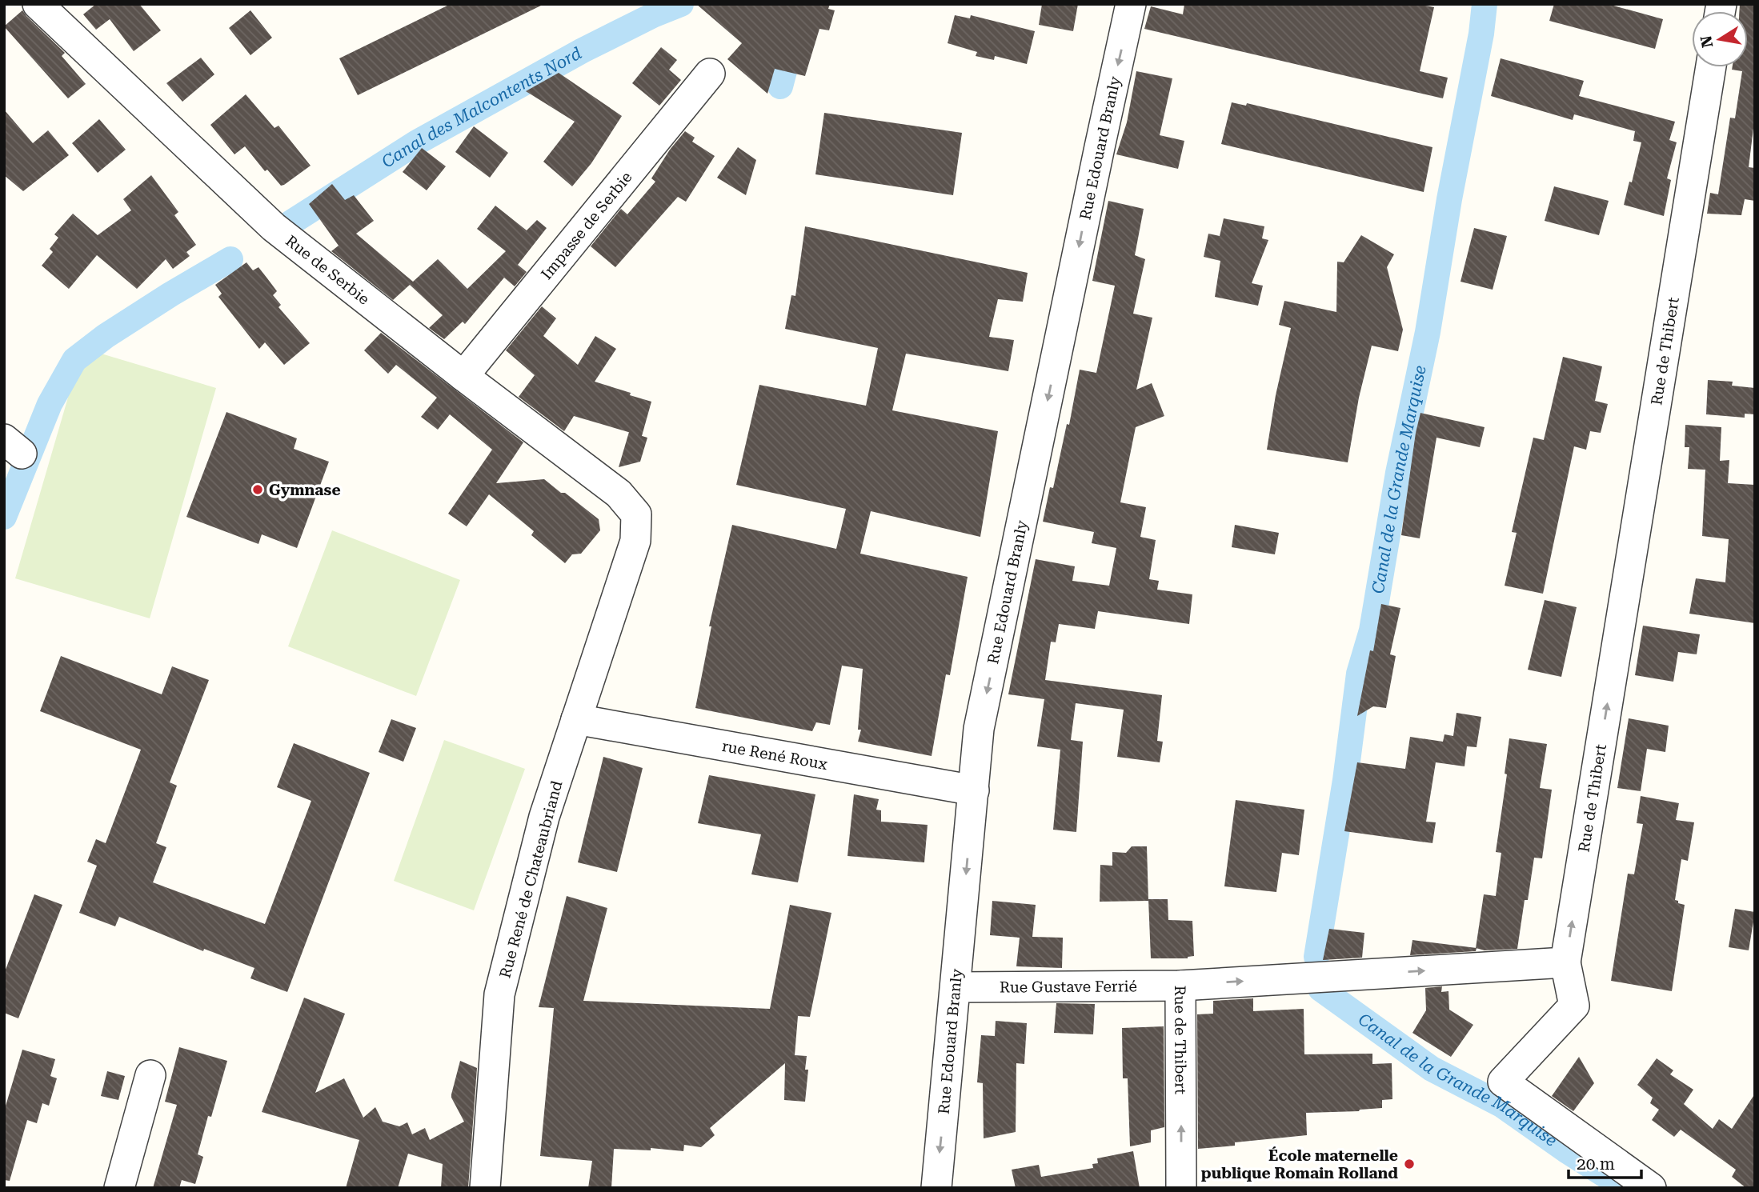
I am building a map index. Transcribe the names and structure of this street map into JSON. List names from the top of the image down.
{
  "streets": {
    "street": [
      "Rue Edouard Branly",
      "Impasse de Serbie",
      "Rue de Serbie",
      "Rue de Thibert",
      "rue René Roux",
      "Rue René de Chateaubriand",
      "Rue Gustave Ferrié"
    ]
  },
  "crossings": [
    ["Rue Edouard Branly", "rue René Roux"],
    ["Rue Edouard Branly", "Rue Gustave Ferrié"],
    ["Impasse de Serbie", "Rue de Serbie"],
    ["Rue de Serbie", "Rue René de Chateaubriand"],
    ["Rue de Thibert", "Rue Gustave Ferrié"],
    ["rue René Roux", "Rue René de Chateaubriand"]
  ],
  "one_way": ["Rue Edouard Branly", "Rue de Thibert"],
  "water": ["Canal des Malcontents Nord", "Canal de la Grande Marquise"],
  "places": ["Gymnase", "École maternelle publique Romain Rolland"],
  "scale_bar": "20 m",
  "north": "left"
}
